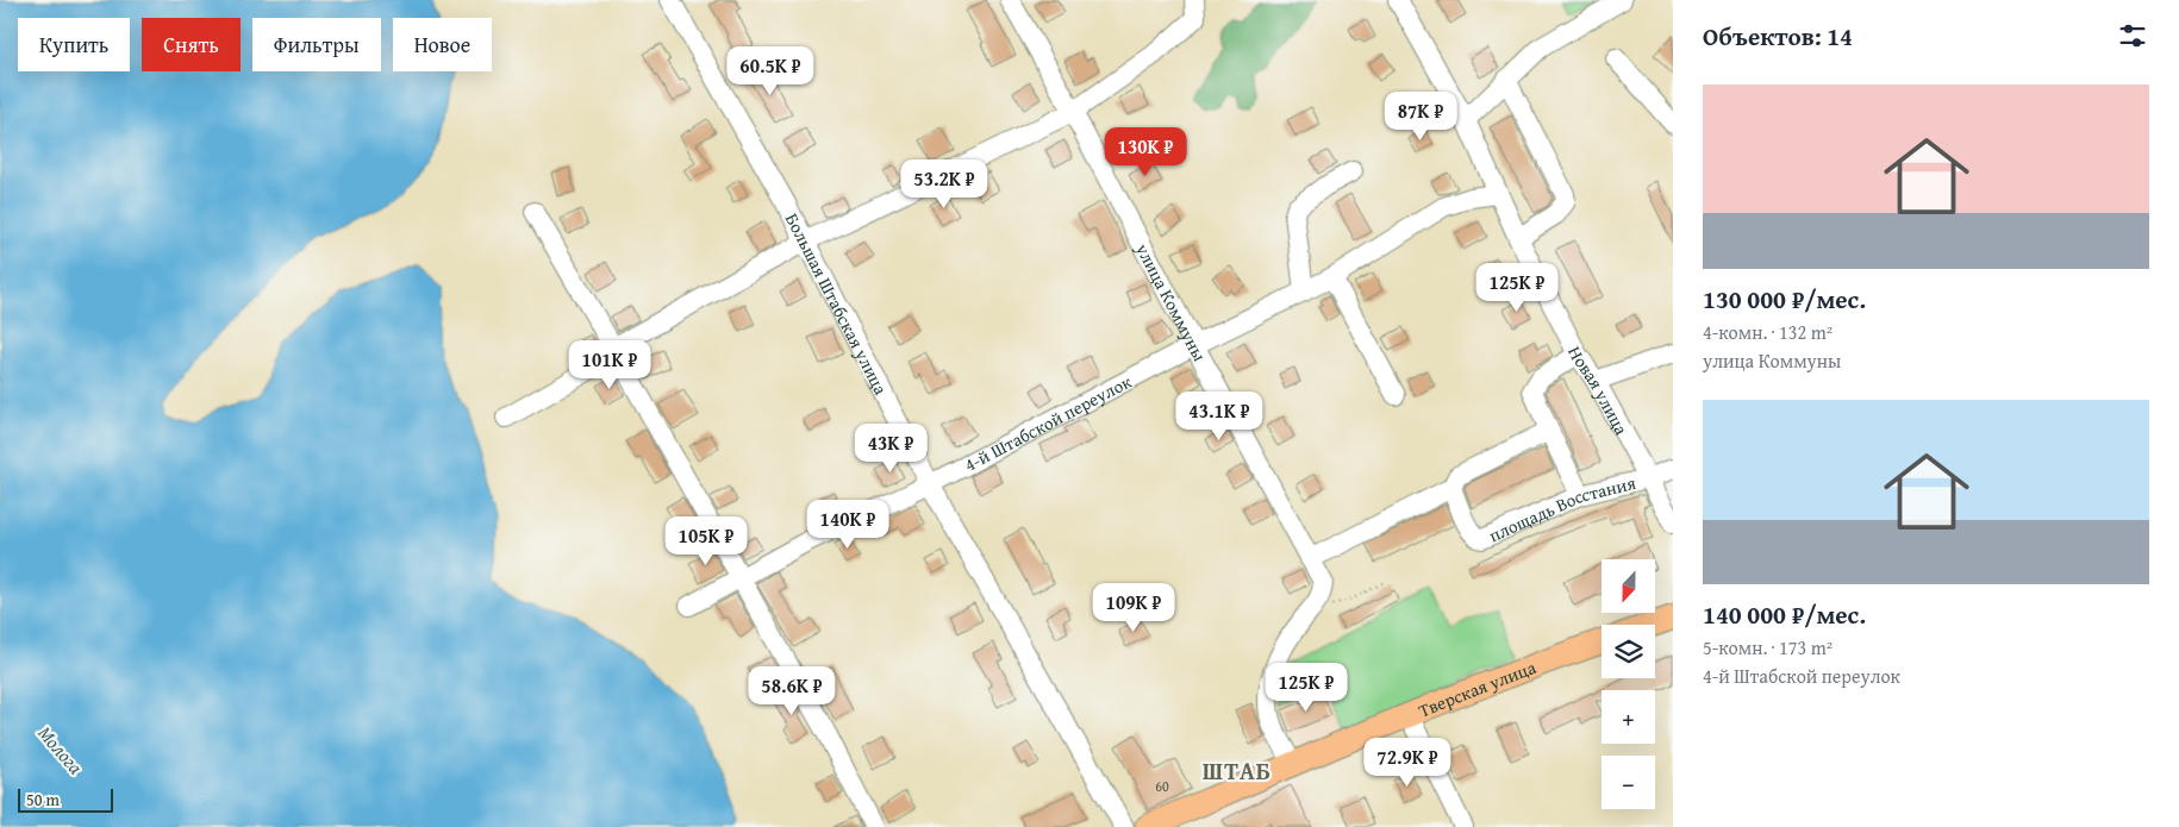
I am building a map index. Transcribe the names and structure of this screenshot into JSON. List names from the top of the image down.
{
  "streets": {
    "main road": ["Тверская улица"],
    "street": [
      "улица Коммуны",
      "Большая Штабская улица",
      "Новая улица",
      "4-й Штабской переулок",
      "площадь Восстания"
    ]
  },
  "crossings": [
    ["улица Коммуны", "4-й Штабской переулок"],
    ["Большая Штабская улица", "4-й Штабской переулок"],
    ["Новая улица", "4-й Штабской переулок"],
    ["Новая улица", "площадь Восстания"]
  ],
  "districts": ["ШТАБ"],
  "water": ["Молога"],
  "house_numbers": ["60"],
  "scale_bar": "50 m",
  "north": "bottom",
  "page": {
    "heading": "Объектов: 14",
    "chip": [
      "Купить",
      "Снять",
      "Фильтры",
      "Новое"
    ],
    "price": [
      "60.5K ₽",
      "87K ₽",
      "130K ₽",
      "53.2K ₽",
      "125K ₽",
      "101K ₽",
      "43.1K ₽",
      "43K ₽",
      "140K ₽",
      "105K ₽",
      "109K ₽",
      "125K ₽",
      "58.6K ₽",
      "72.9K ₽"
    ],
    "list": [
      {
        "name": "130 000 ₽/мес.",
        "note": "4-комн. · 132 m² · улица Коммуны"
      },
      {
        "name": "140 000 ₽/мес.",
        "note": "5-комн. · 173 m² · 4-й Штабской переулок"
      }
    ],
    "map_buttons": ["+", "−"],
    "scale": "50 m"
  }
}
